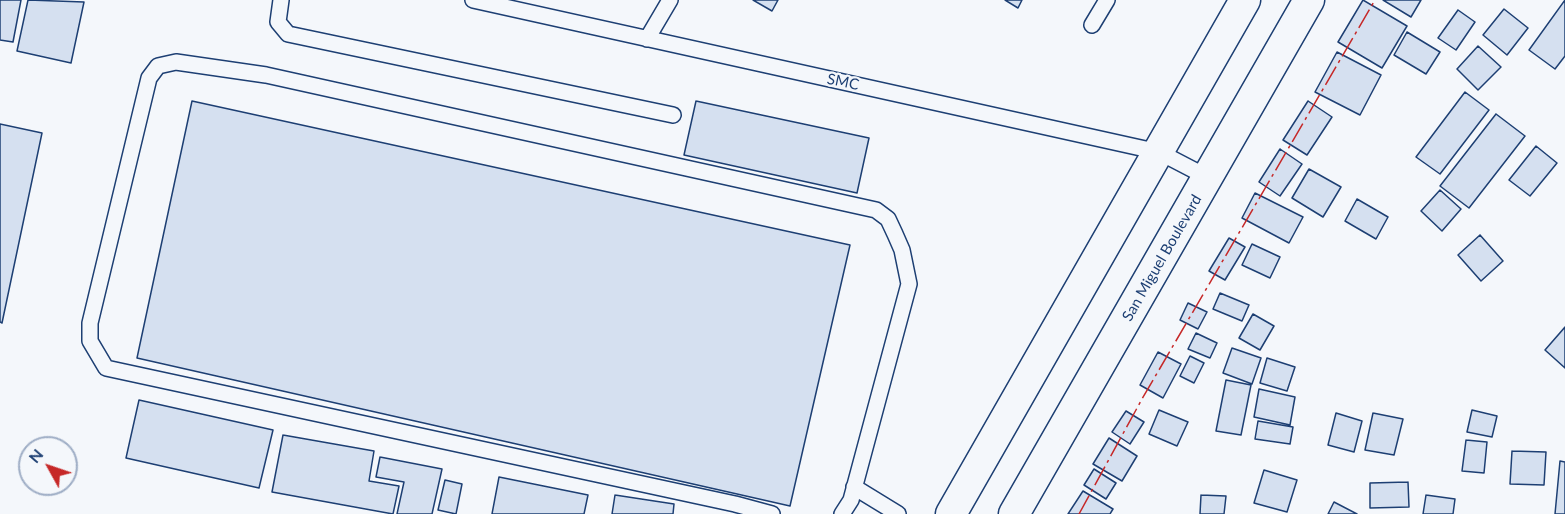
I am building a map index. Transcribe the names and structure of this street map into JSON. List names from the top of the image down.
{
  "streets": {
    "street": ["San Miguel Boulevard"],
    "lane": ["SMC"]
  },
  "crossings": [
    ["SMC", "San Miguel Boulevard"]
  ],
  "north": "top left"
}
